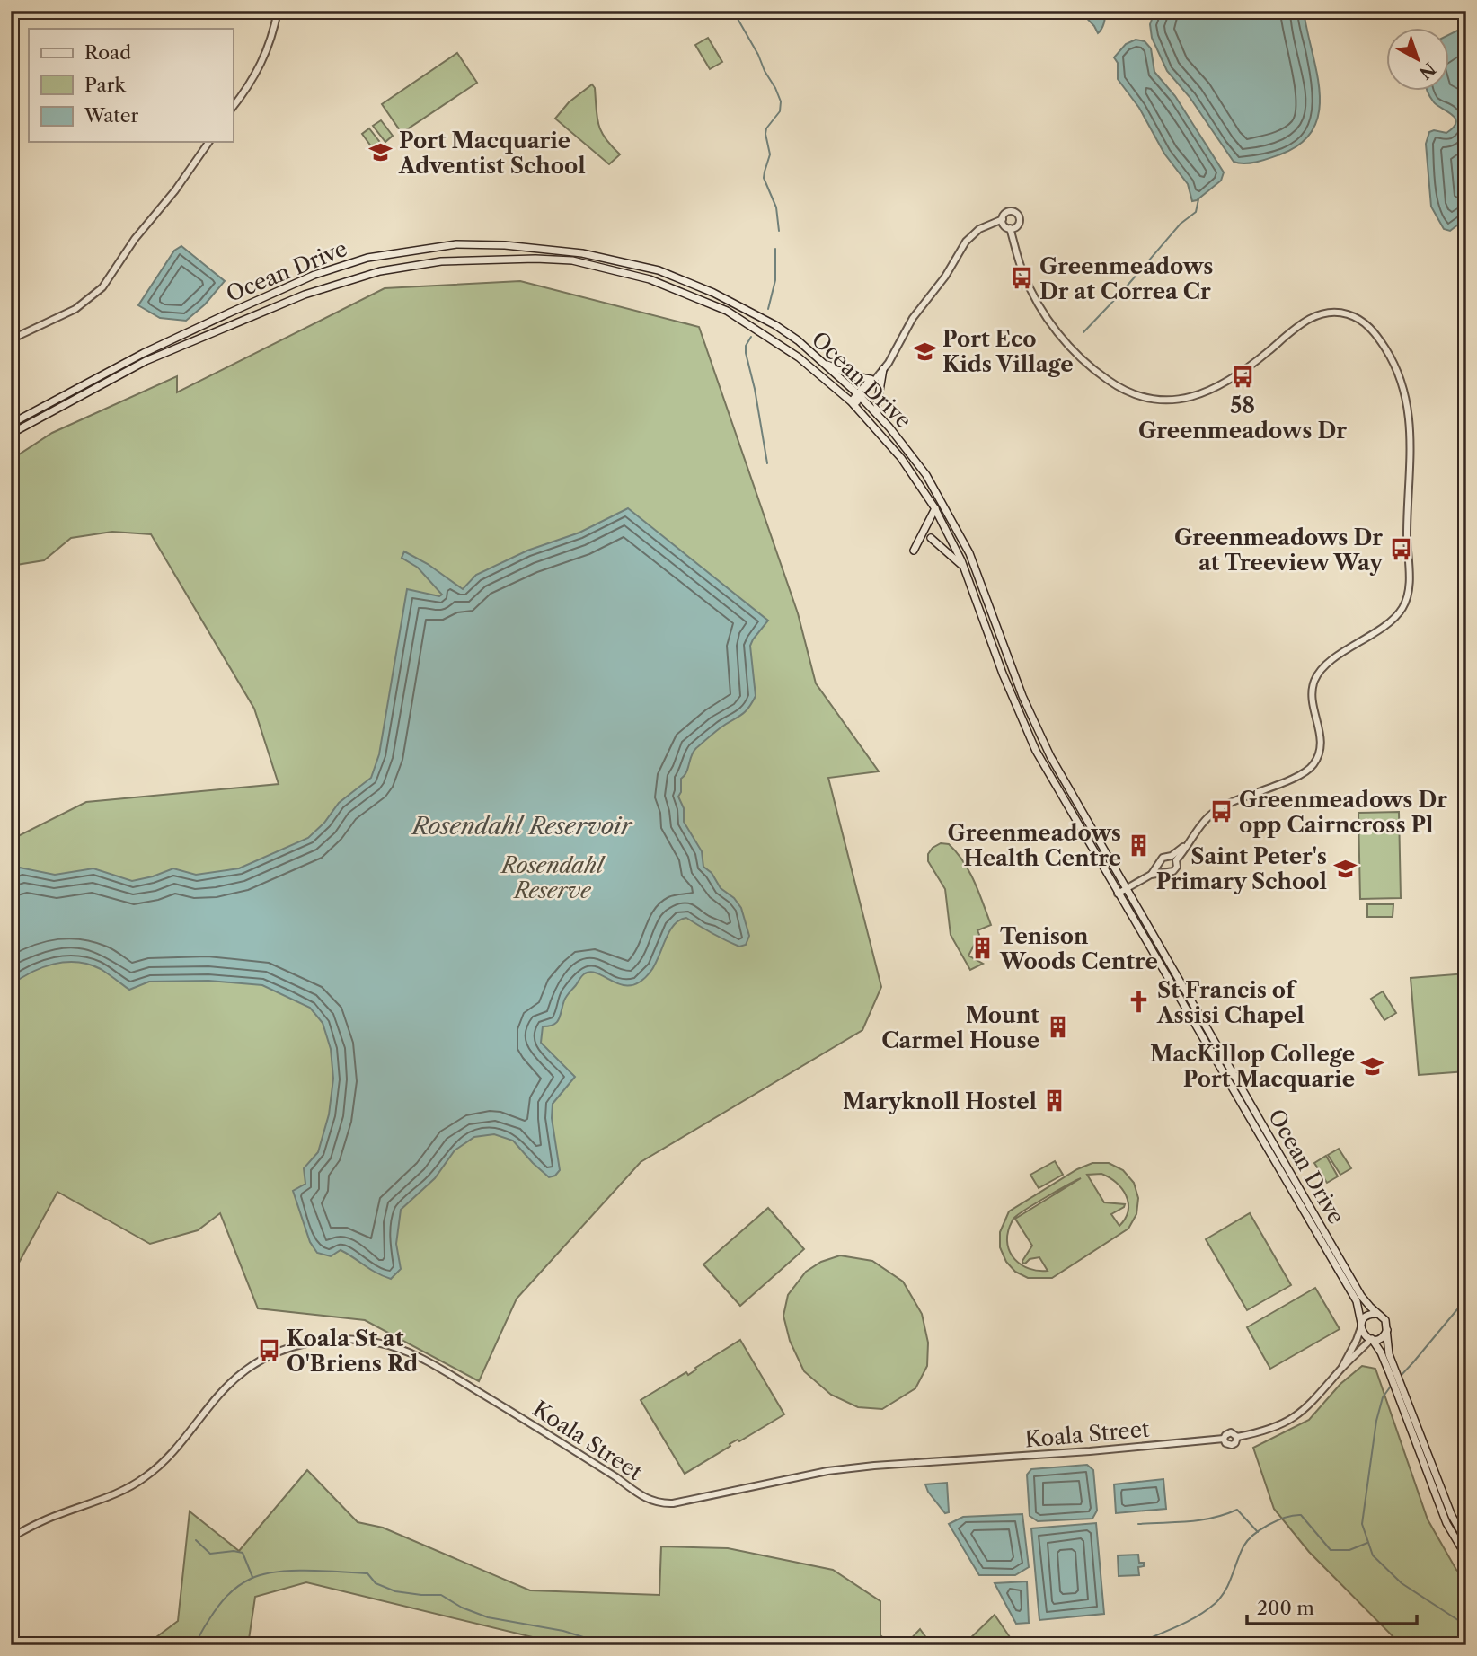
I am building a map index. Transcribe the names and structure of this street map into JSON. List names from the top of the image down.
{
  "streets": {
    "main road": ["Ocean Drive"],
    "street": ["Koala Street"]
  },
  "water": ["Rosendahl Reservoir"],
  "parks": ["Rosendahl Reserve"],
  "places": {
    "school or university": [
      "Port Macquarie Adventist School",
      "Port Eco Kids Village",
      "Saint Peter's Primary School",
      "MacKillop College Port Macquarie"
    ],
    "bus stop": [
      "Greenmeadows Dr at Correa Cr",
      "58 Greenmeadows Dr",
      "Greenmeadows Dr at Treeview Way",
      "Greenmeadows Dr opp Cairncross Pl",
      "Koala St at O'Briens Rd"
    ],
    "building": [
      "Greenmeadows Health Centre",
      "Tenison Woods Centre",
      "Mount Carmel House",
      "Maryknoll Hostel"
    ],
    "church": ["St Francis of Assisi Chapel"]
  },
  "legend": ["Road", "Park", "Water"],
  "scale_bar": "200 m",
  "north": "bottom right"
}
